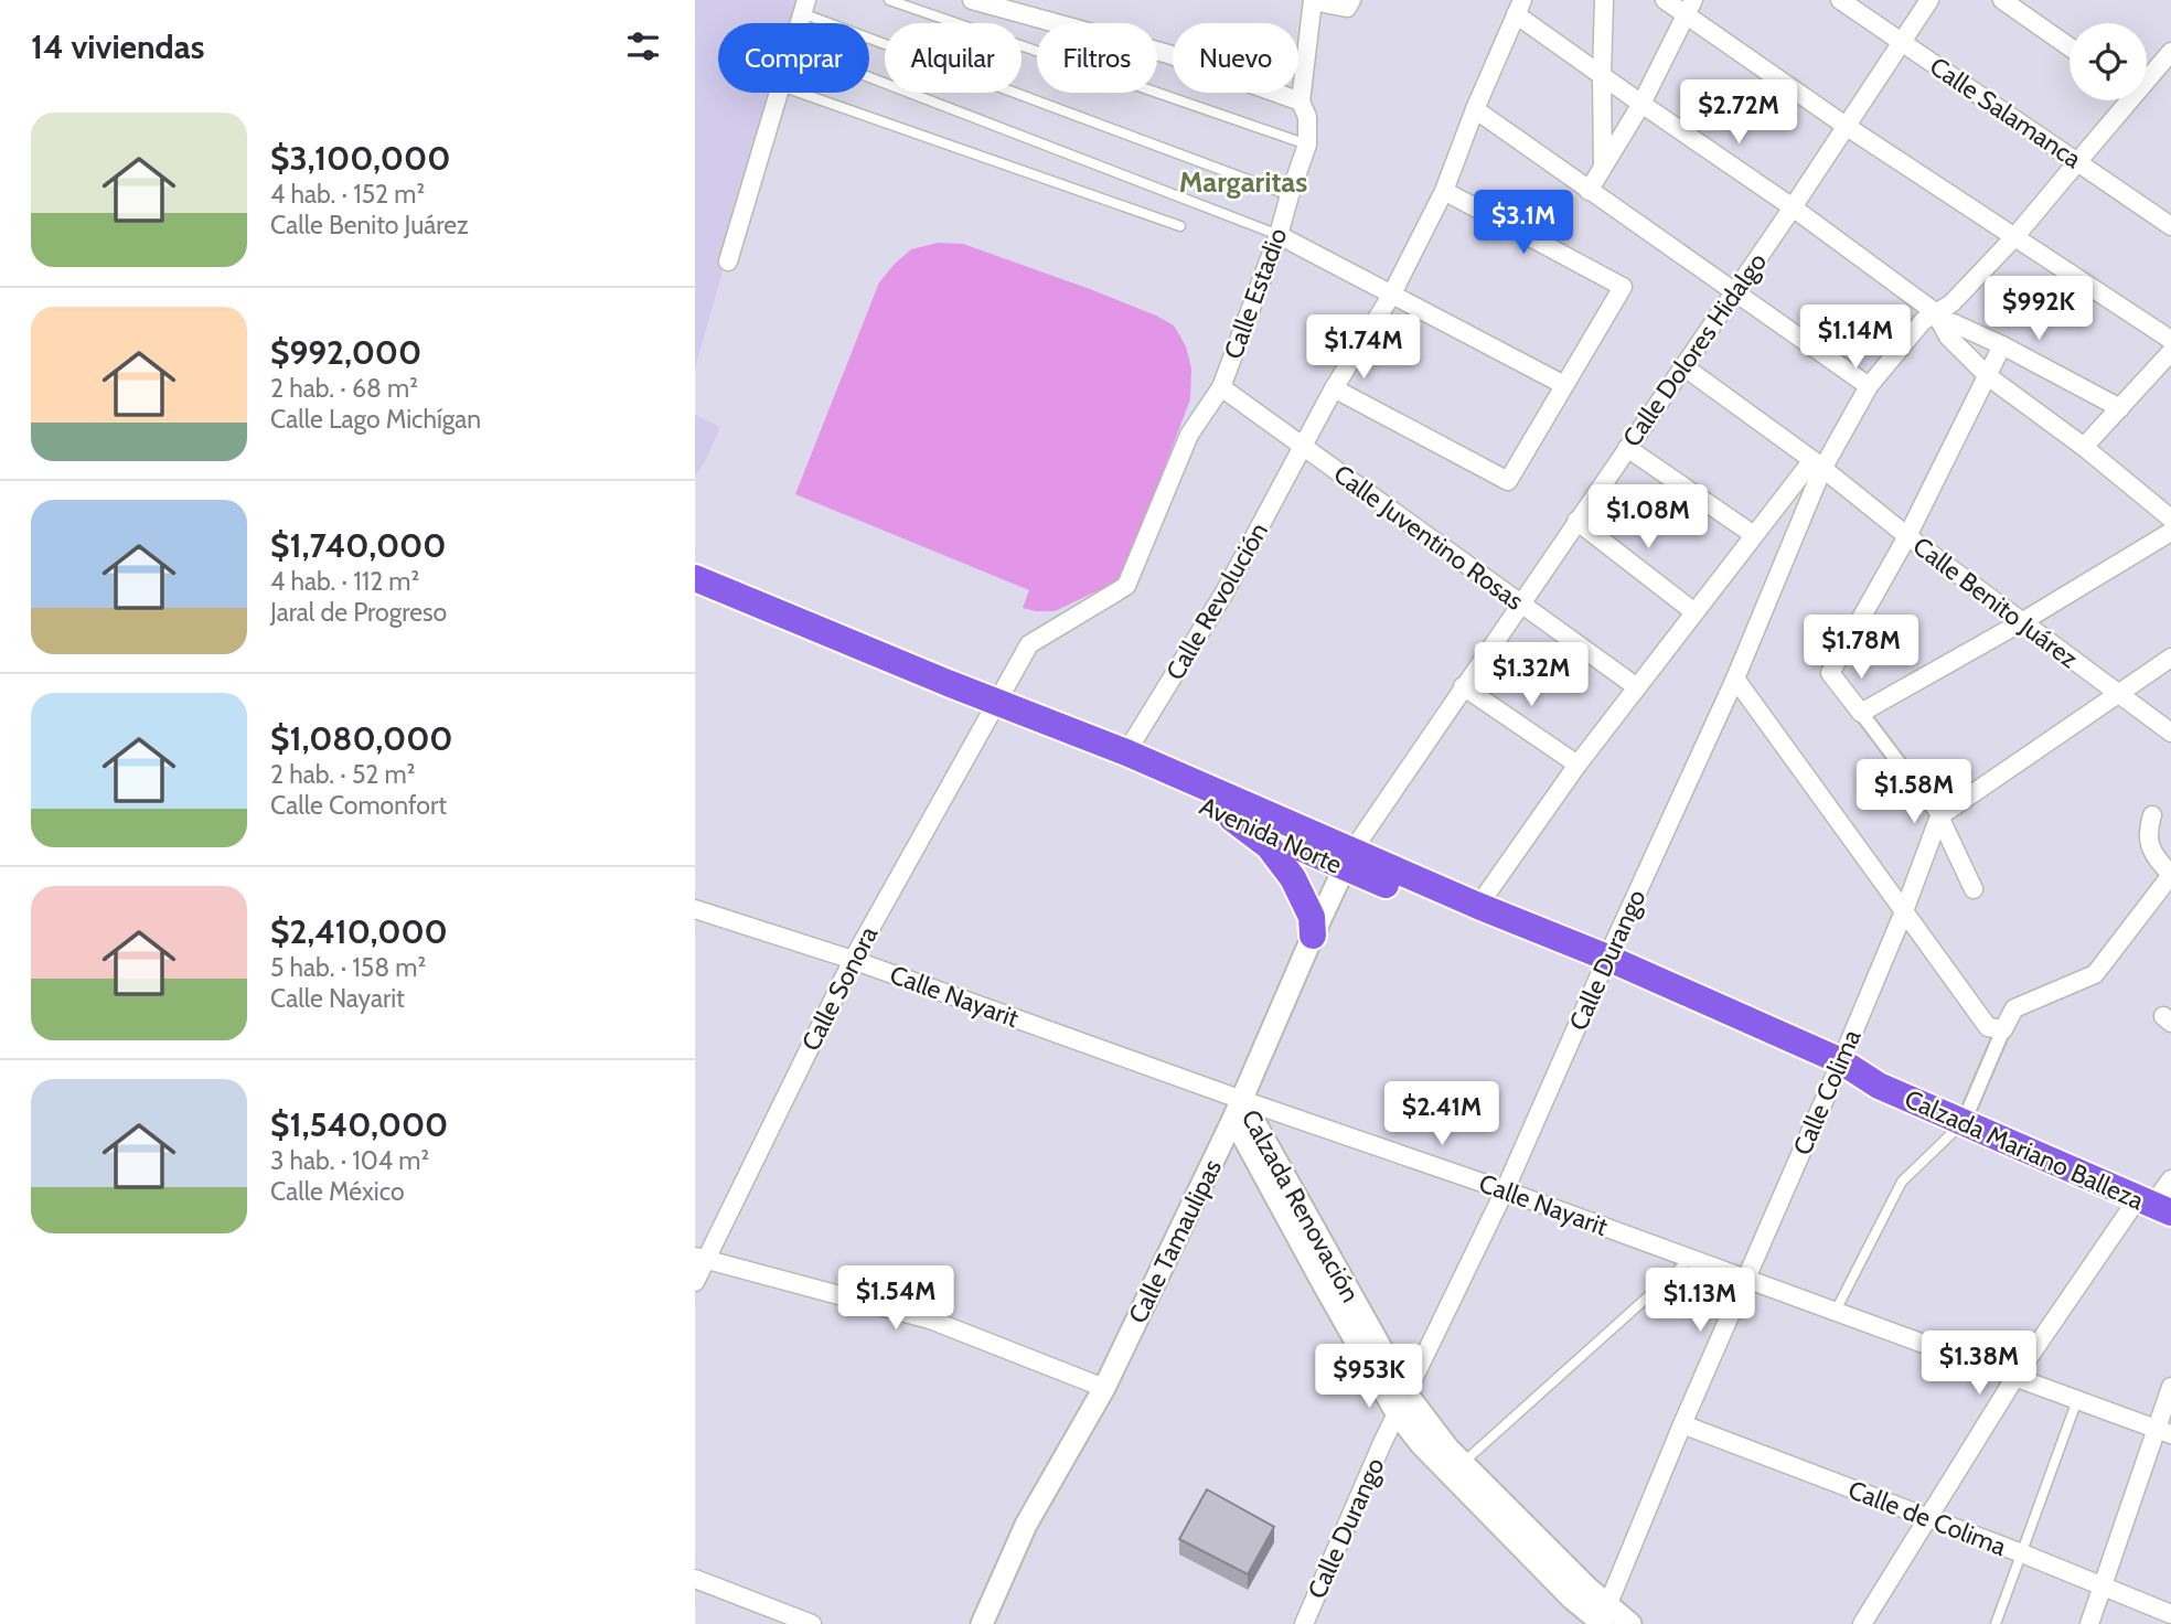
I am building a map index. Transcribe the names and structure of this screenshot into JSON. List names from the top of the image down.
{
  "streets": {
    "main road": ["Avenida Norte", "Calzada Mariano Balleza"],
    "street": [
      "Calle Salamanca",
      "Calle Estadio",
      "Calle Dolores Hidalgo",
      "Calle Juventino Rosas",
      "Calle Revolución",
      "Calle Benito Juárez",
      "Calle Durango",
      "Calle Sonora",
      "Calle Nayarit",
      "Calle Colima",
      "Calzada Renovación",
      "Calle Tamaulipas",
      "Calle de Colima"
    ]
  },
  "crossings": [
    ["Calle Salamanca", "Calle Dolores Hidalgo"],
    ["Calle Salamanca", "Calle Durango"],
    ["Calle Estadio", "Calle Juventino Rosas"],
    ["Calle Estadio", "Avenida Norte"],
    ["Calle Estadio", "Calle Sonora"],
    ["Calle Dolores Hidalgo", "Calle Juventino Rosas"],
    ["Calle Dolores Hidalgo", "Calle Benito Juárez"],
    ["Calle Dolores Hidalgo", "Avenida Norte"],
    ["Calle Dolores Hidalgo", "Calle Tamaulipas"],
    ["Calle Juventino Rosas", "Calle Revolución"],
    ["Calle Revolución", "Avenida Norte"],
    ["Calle Benito Juárez", "Calle Durango"],
    ["Avenida Norte", "Calle Durango"],
    ["Avenida Norte", "Calle Sonora"],
    ["Avenida Norte", "Calzada Mariano Balleza"],
    ["Avenida Norte", "Calle Tamaulipas"],
    ["Calle Durango", "Calle Nayarit"],
    ["Calle Durango", "Calzada Mariano Balleza"],
    ["Calle Durango", "Calzada Renovación"],
    ["Calle Sonora", "Calle Nayarit"],
    ["Calle Nayarit", "Calle Colima"],
    ["Calle Nayarit", "Calzada Renovación"],
    ["Calle Nayarit", "Calle Tamaulipas"],
    ["Calle Colima", "Calzada Mariano Balleza"],
    ["Calle Colima", "Calzada Renovación"],
    ["Calle Colima", "Calle de Colima"],
    ["Calzada Renovación", "Calle Tamaulipas"]
  ],
  "districts": ["Margaritas"],
  "page": {
    "heading": "14 viviendas",
    "chip": [
      "Comprar",
      "Alquilar",
      "Filtros",
      "Nuevo"
    ],
    "price": [
      "$2.72M",
      "$3.1M",
      "$992K",
      "$1.14M",
      "$1.74M",
      "$1.08M",
      "$1.78M",
      "$1.32M",
      "$1.58M",
      "$2.41M",
      "$1.54M",
      "$1.13M",
      "$1.38M",
      "$953K"
    ],
    "list": [
      {
        "name": "$3,100,000",
        "note": "4 hab. · 152 m² · Calle Benito Juárez"
      },
      {
        "name": "$992,000",
        "note": "2 hab. · 68 m² · Calle Lago Michígan"
      },
      {
        "name": "$1,740,000",
        "note": "4 hab. · 112 m² · Jaral de Progreso"
      },
      {
        "name": "$1,080,000",
        "note": "2 hab. · 52 m² · Calle Comonfort"
      },
      {
        "name": "$2,410,000",
        "note": "5 hab. · 158 m² · Calle Nayarit"
      },
      {
        "name": "$1,540,000",
        "note": "3 hab. · 104 m² · Calle México"
      }
    ]
  }
}
